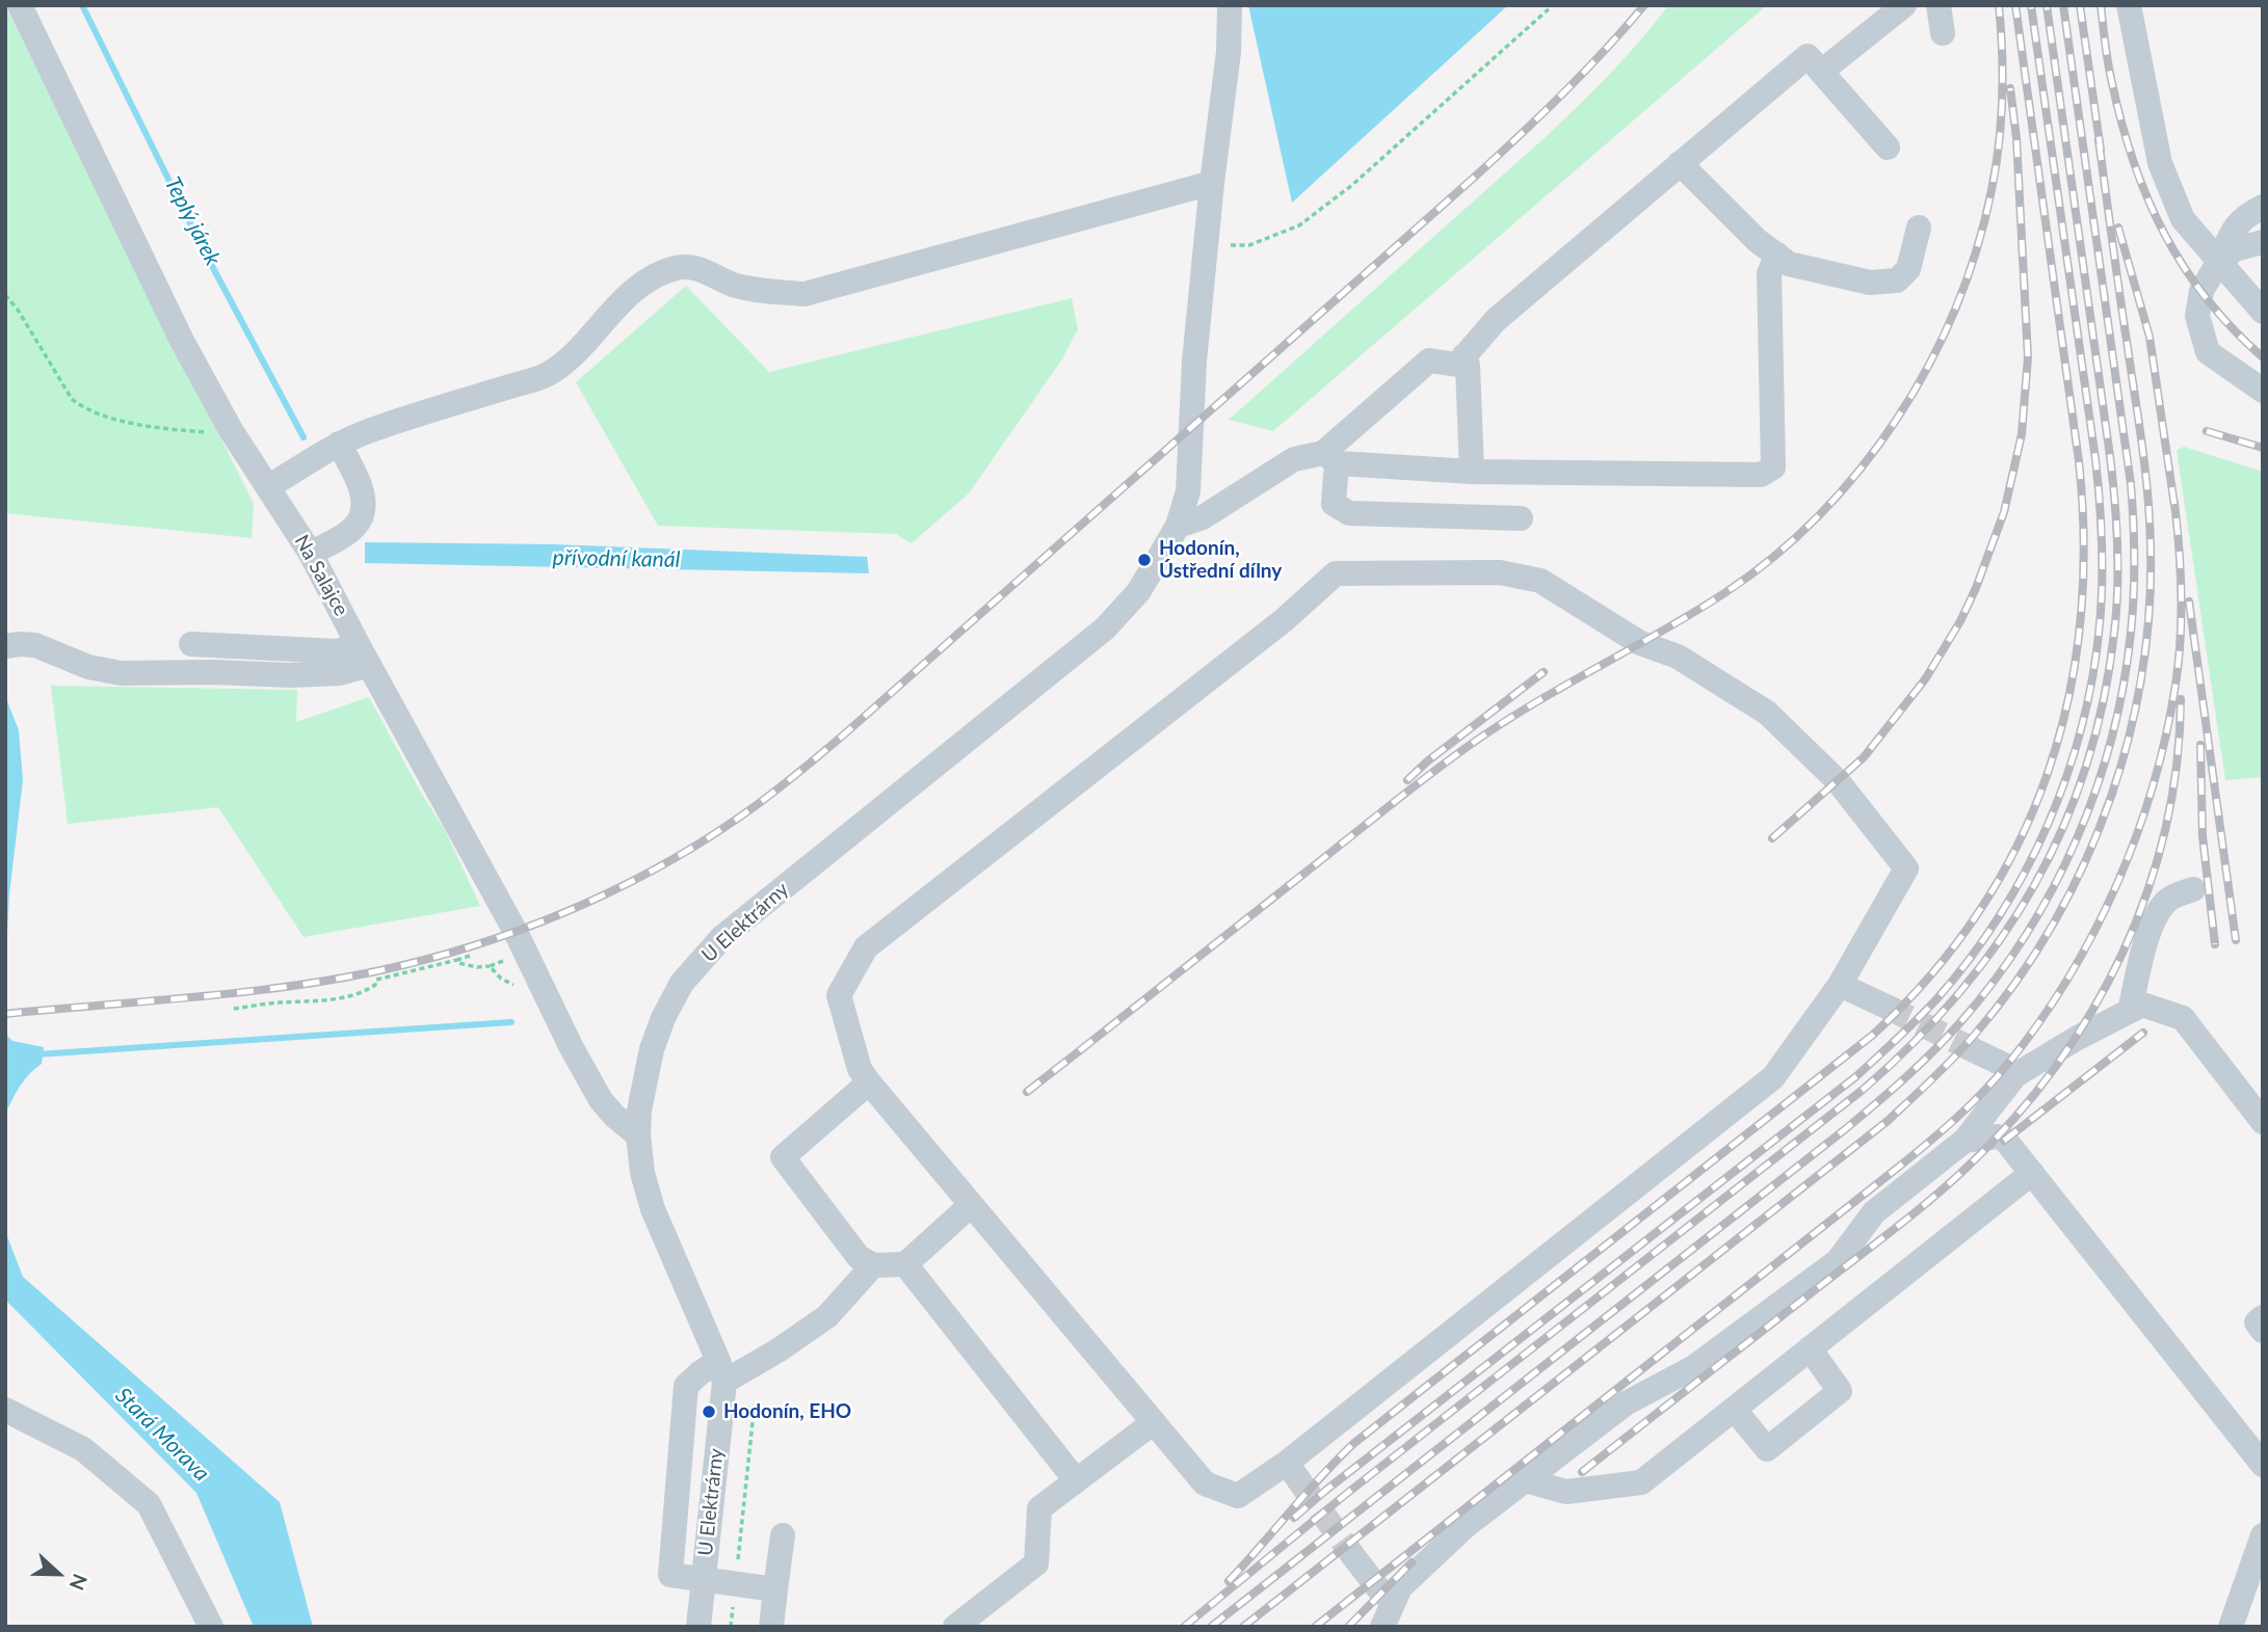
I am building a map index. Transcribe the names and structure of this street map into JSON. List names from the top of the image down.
{
  "streets": {
    "street": ["Na Salajce", "U Elektrárny"]
  },
  "crossings": [
    ["Na Salajce", "U Elektrárny"]
  ],
  "water": ["Teplý járek", "přívodní kanál", "Stará Morava"],
  "places": ["Hodonín, Ústřední dílny", "Hodonín, EHO"],
  "north": "right"
}
